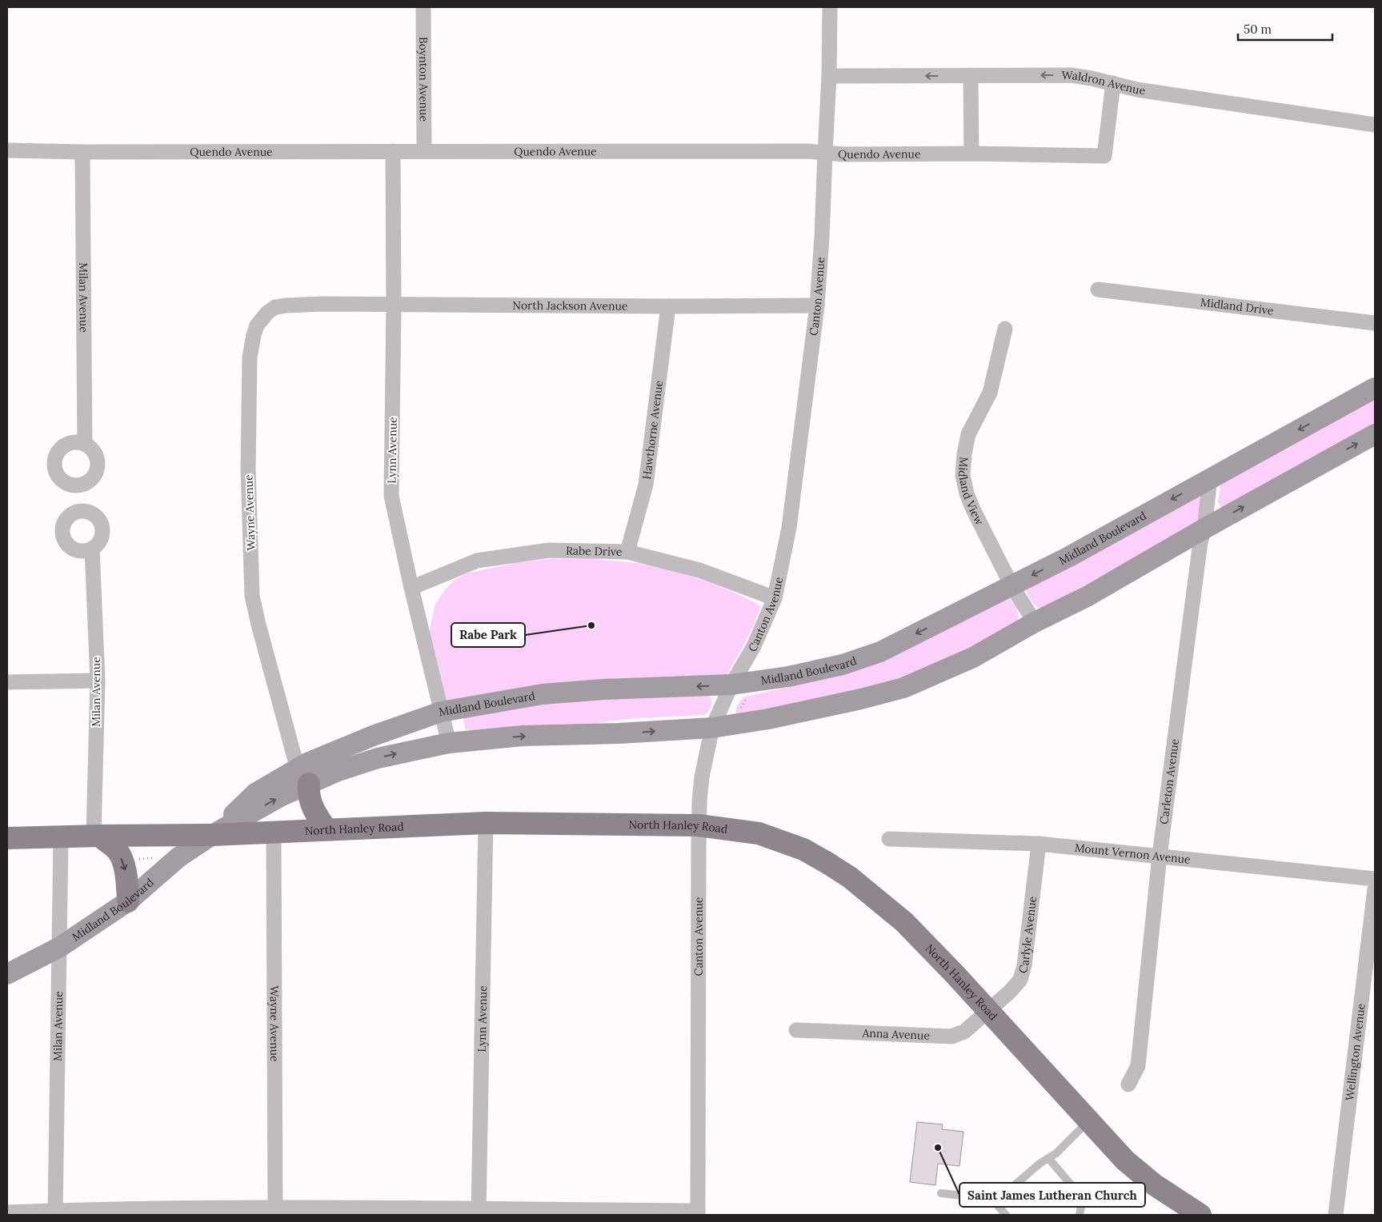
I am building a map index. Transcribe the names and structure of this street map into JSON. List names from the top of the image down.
{
  "streets": {
    "main road": ["Midland Boulevard", "North Hanley Road"],
    "street": [
      "Boynton Avenue",
      "Waldron Avenue",
      "Quendo Avenue",
      "Canton Avenue",
      "Milan Avenue",
      "North Jackson Avenue",
      "Midland Drive",
      "Hawthorne Avenue",
      "Lynn Avenue",
      "Midland View",
      "Wayne Avenue",
      "Rabe Drive",
      "Carleton Avenue",
      "Mount Vernon Avenue",
      "Carlyle Avenue",
      "Anna Avenue",
      "Wellington Avenue"
    ]
  },
  "crossings": [
    ["Boynton Avenue", "Quendo Avenue"],
    ["Waldron Avenue", "Quendo Avenue"],
    ["Waldron Avenue", "Canton Avenue"],
    ["Quendo Avenue", "Canton Avenue"],
    ["Quendo Avenue", "Milan Avenue"],
    ["Quendo Avenue", "Lynn Avenue"],
    ["Canton Avenue", "North Jackson Avenue"],
    ["Canton Avenue", "Midland Boulevard"],
    ["Canton Avenue", "Rabe Drive"],
    ["Canton Avenue", "North Hanley Road"],
    ["Milan Avenue", "Midland Boulevard"],
    ["Milan Avenue", "North Hanley Road"],
    ["North Jackson Avenue", "Hawthorne Avenue"],
    ["North Jackson Avenue", "Lynn Avenue"],
    ["North Jackson Avenue", "Wayne Avenue"],
    ["Hawthorne Avenue", "Rabe Drive"],
    ["Lynn Avenue", "Midland Boulevard"],
    ["Lynn Avenue", "Rabe Drive"],
    ["Lynn Avenue", "North Hanley Road"],
    ["Midland View", "Midland Boulevard"],
    ["Wayne Avenue", "Midland Boulevard"],
    ["Wayne Avenue", "North Hanley Road"],
    ["Midland Boulevard", "Carleton Avenue"],
    ["Midland Boulevard", "North Hanley Road"],
    ["Carleton Avenue", "Mount Vernon Avenue"],
    ["North Hanley Road", "Carlyle Avenue"],
    ["North Hanley Road", "Anna Avenue"],
    ["Mount Vernon Avenue", "Carlyle Avenue"],
    ["Carlyle Avenue", "Anna Avenue"]
  ],
  "one_way": ["Waldron Avenue"],
  "places": ["Rabe Park", "Saint James Lutheran Church"],
  "scale_bar": "50 m"
}
